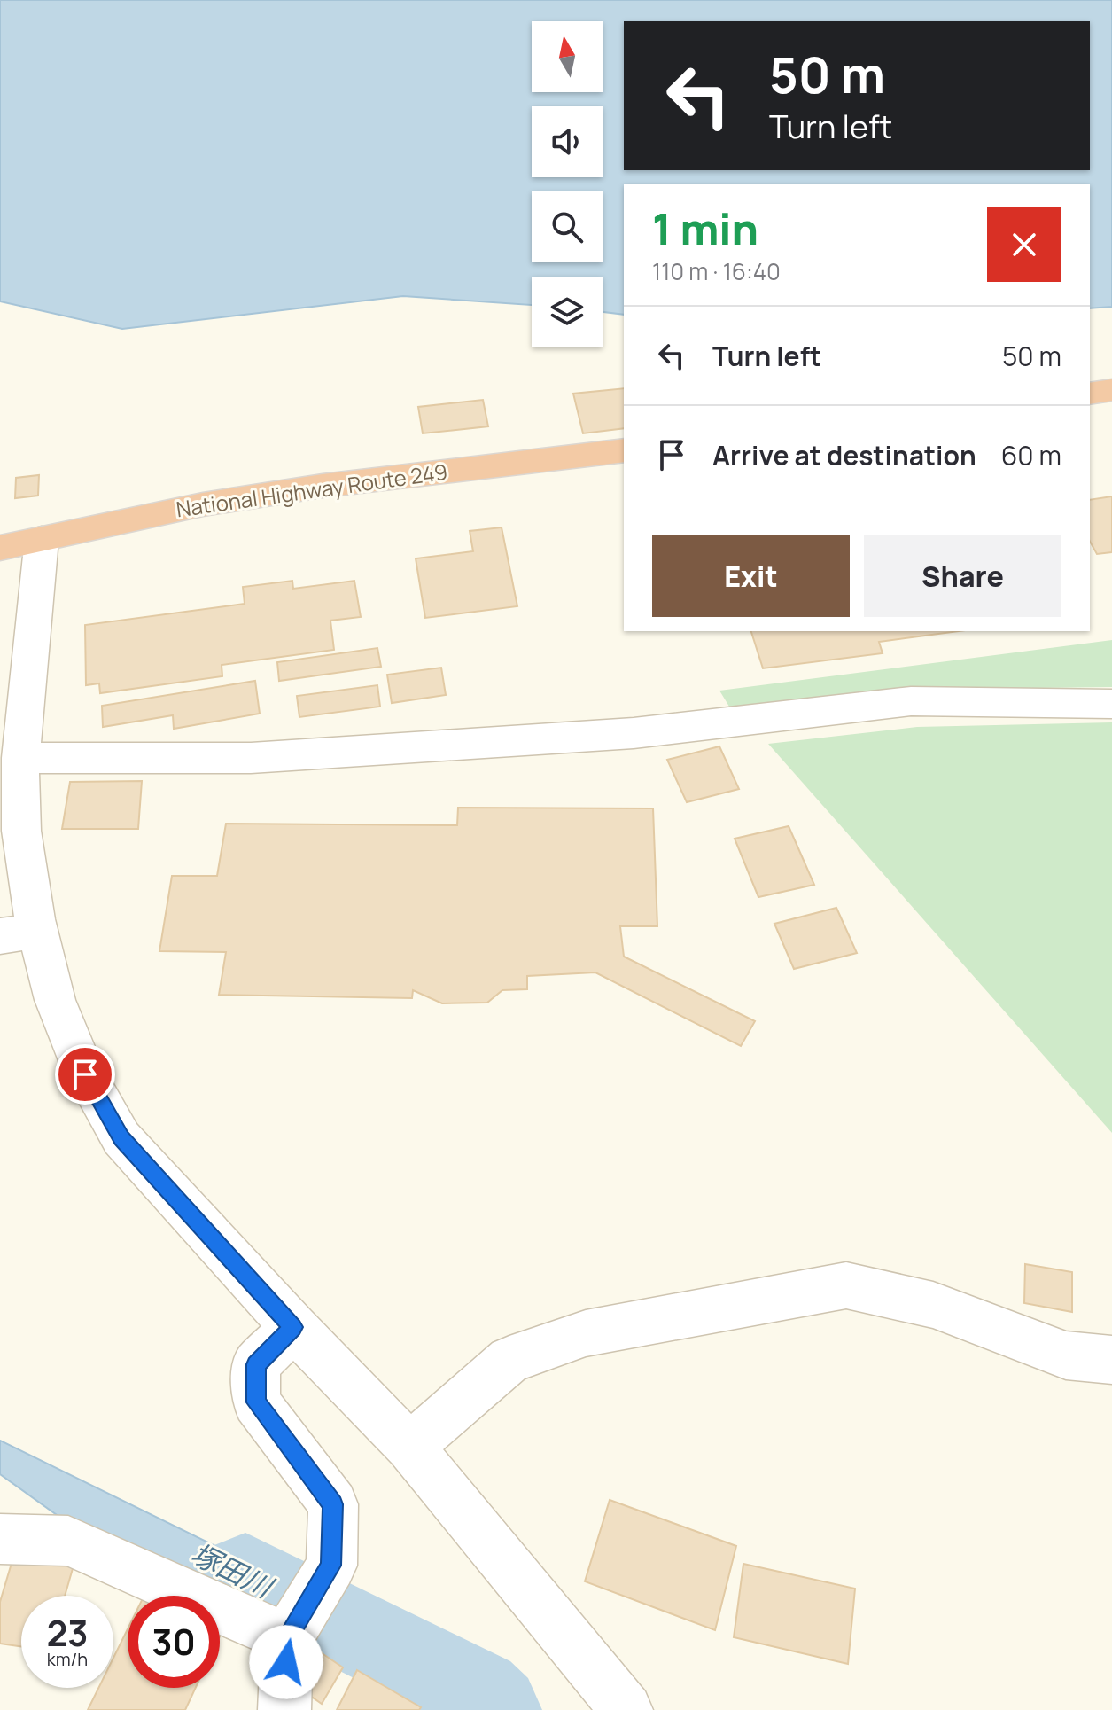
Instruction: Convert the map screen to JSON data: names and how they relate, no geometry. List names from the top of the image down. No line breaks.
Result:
{"streets":{"highway":["National Highway Route 249"]},"water":["塚田川"],"north":"top","page":{"turn":["50 m","Turn left"],"heading":["1 min","110 m · 16:40"],"list":[{"name":"Turn left","value":"50 m"},{"name":"Arrive at destination","value":"60 m"}],"buttons":["Exit","Share"],"speed":"23 km/h","limit":"30"}}
